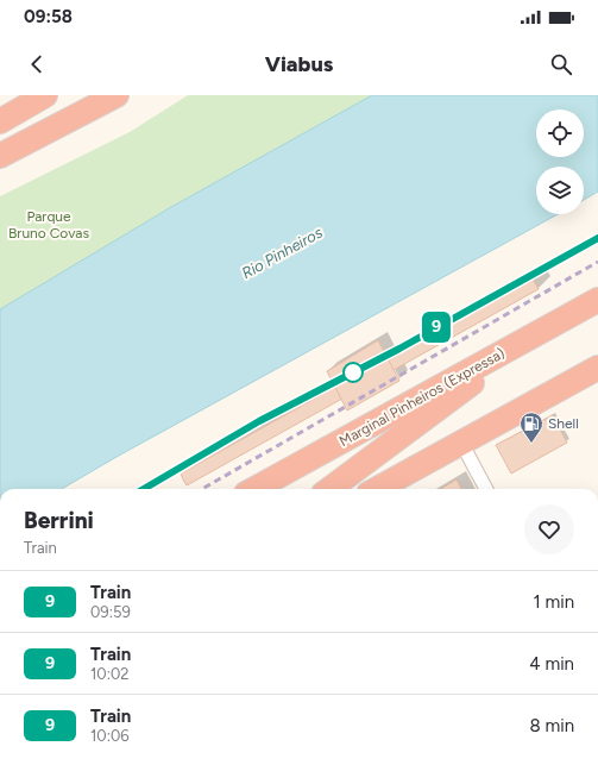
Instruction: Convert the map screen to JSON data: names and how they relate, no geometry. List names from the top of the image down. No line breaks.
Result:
{"streets":{"highway":["Marginal Pinheiros (Expressa)"]},"water":["Rio Pinheiros"],"parks":["Parque Bruno Covas"],"places":{"fuel station":["Shell"]},"page":{"status":"09:58","header":"Viabus","on_map":"9","heading":["Berrini","Train"],"list":[{"mark":"9","name":"Train","note":"09:59","value":"1 min"},{"mark":"9","name":"Train","note":"10:02","value":"4 min"},{"mark":"9","name":"Train","note":"10:06","value":"8 min"}]}}
